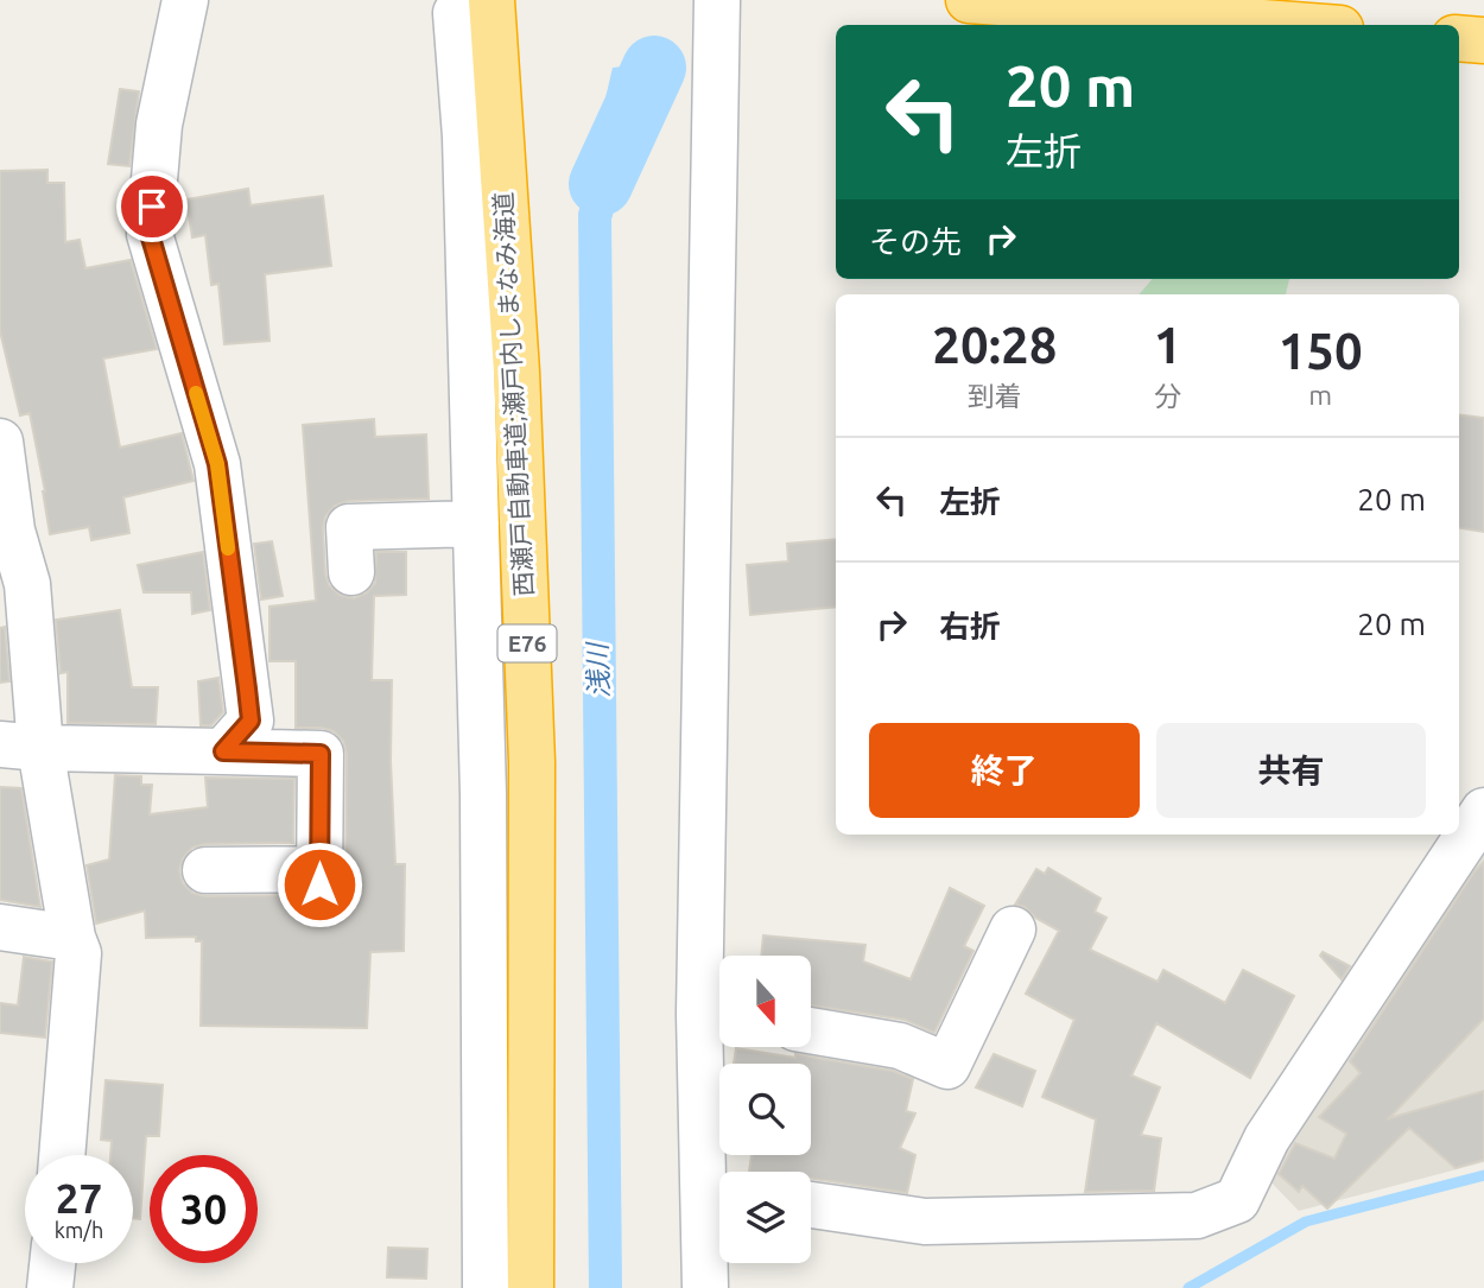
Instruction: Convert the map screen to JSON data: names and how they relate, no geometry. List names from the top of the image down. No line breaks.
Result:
{"streets":{"highway":["西瀬戸自動車道;瀬戸内しまなみ海道","E76"]},"water":["浅川"],"north":"bottom","page":{"turn":["20 m","左折"],"then":"その先","eta":["20:28","到着","1","分","150","m"],"list":[{"name":"左折","value":"20 m"},{"name":"右折","value":"20 m"}],"buttons":["終了","共有"],"speed":"27 km/h","limit":"30"}}
